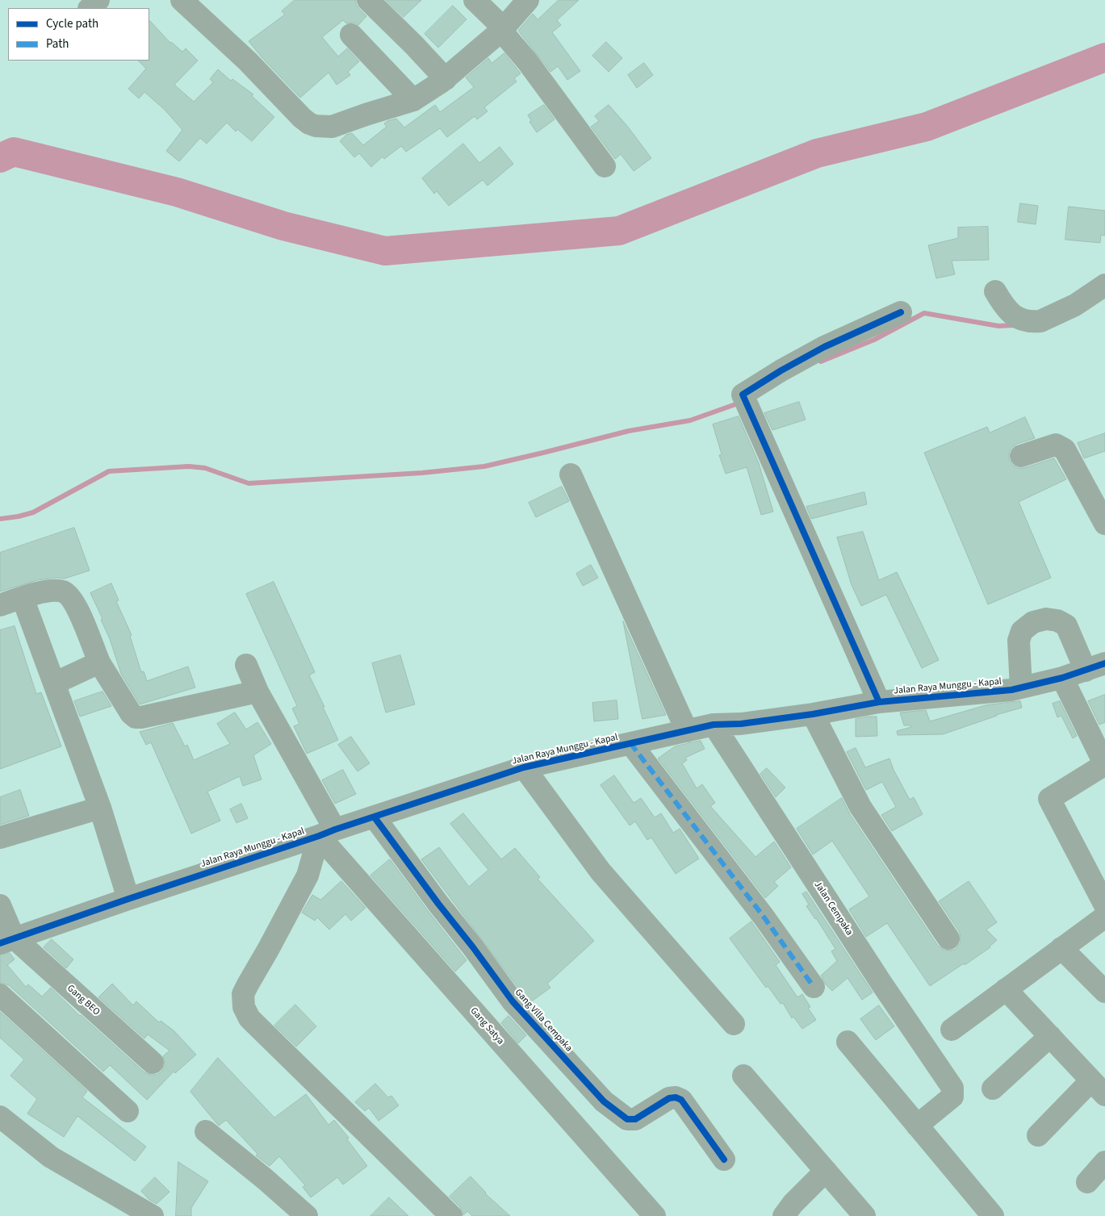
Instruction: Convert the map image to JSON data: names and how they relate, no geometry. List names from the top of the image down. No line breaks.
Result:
{"streets":{"street":["Jalan Raya Munggu - Kapal","Jalan Cempaka","Gang BEO","Gang Villa Cempaka","Gang Satya"]},"crossings":[["Jalan Raya Munggu - Kapal","Jalan Cempaka"],["Jalan Raya Munggu - Kapal","Gang BEO"],["Jalan Raya Munggu - Kapal","Gang Villa Cempaka"],["Jalan Raya Munggu - Kapal","Gang Satya"]],"legend":["Cycle path","Path"]}
